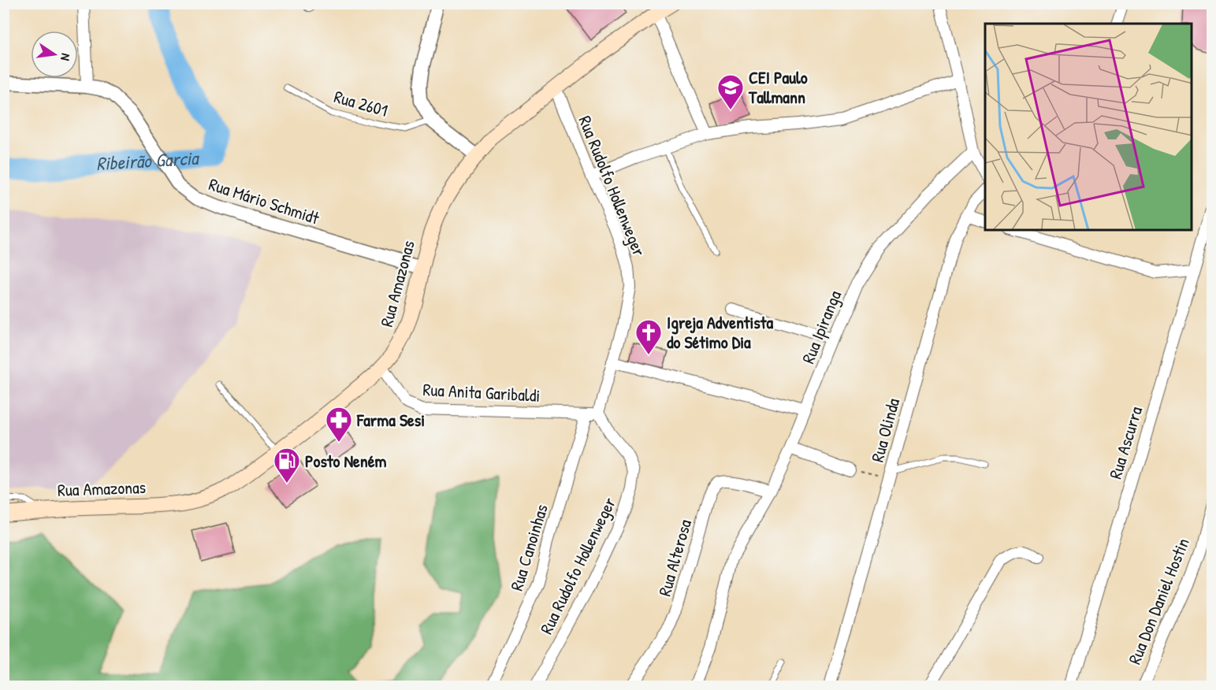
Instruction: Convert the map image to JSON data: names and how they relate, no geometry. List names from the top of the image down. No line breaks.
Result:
{"streets":{"main road":["Rua Amazonas"],"street":["Rua Rudolfo Hollenweger","Rua Mário Schmidt","Rua Ipiranga","Rua Anita Garibaldi","Rua Olinda","Rua Ascurra","Rua Canoinhas","Rua Alterosa","Rua Don Daniel Hostin"],"lane":["Rua 2601"]},"crossings":[["Rua Rudolfo Hollenweger","Rua Amazonas"],["Rua Rudolfo Hollenweger","Rua Anita Garibaldi"],["Rua Mário Schmidt","Rua Amazonas"],["Rua Amazonas","Rua Anita Garibaldi"],["Rua Ipiranga","Rua Alterosa"],["Rua Anita Garibaldi","Rua Canoinhas"]],"water":["Ribeirão Garcia"],"places":{"school or university":["CEI Paulo Tallmann"],"church":["Igreja Adventista do Sétimo Dia"],"pharmacy":["Farma Sesi"],"fuel station":["Posto Neném"]},"north":"right"}
